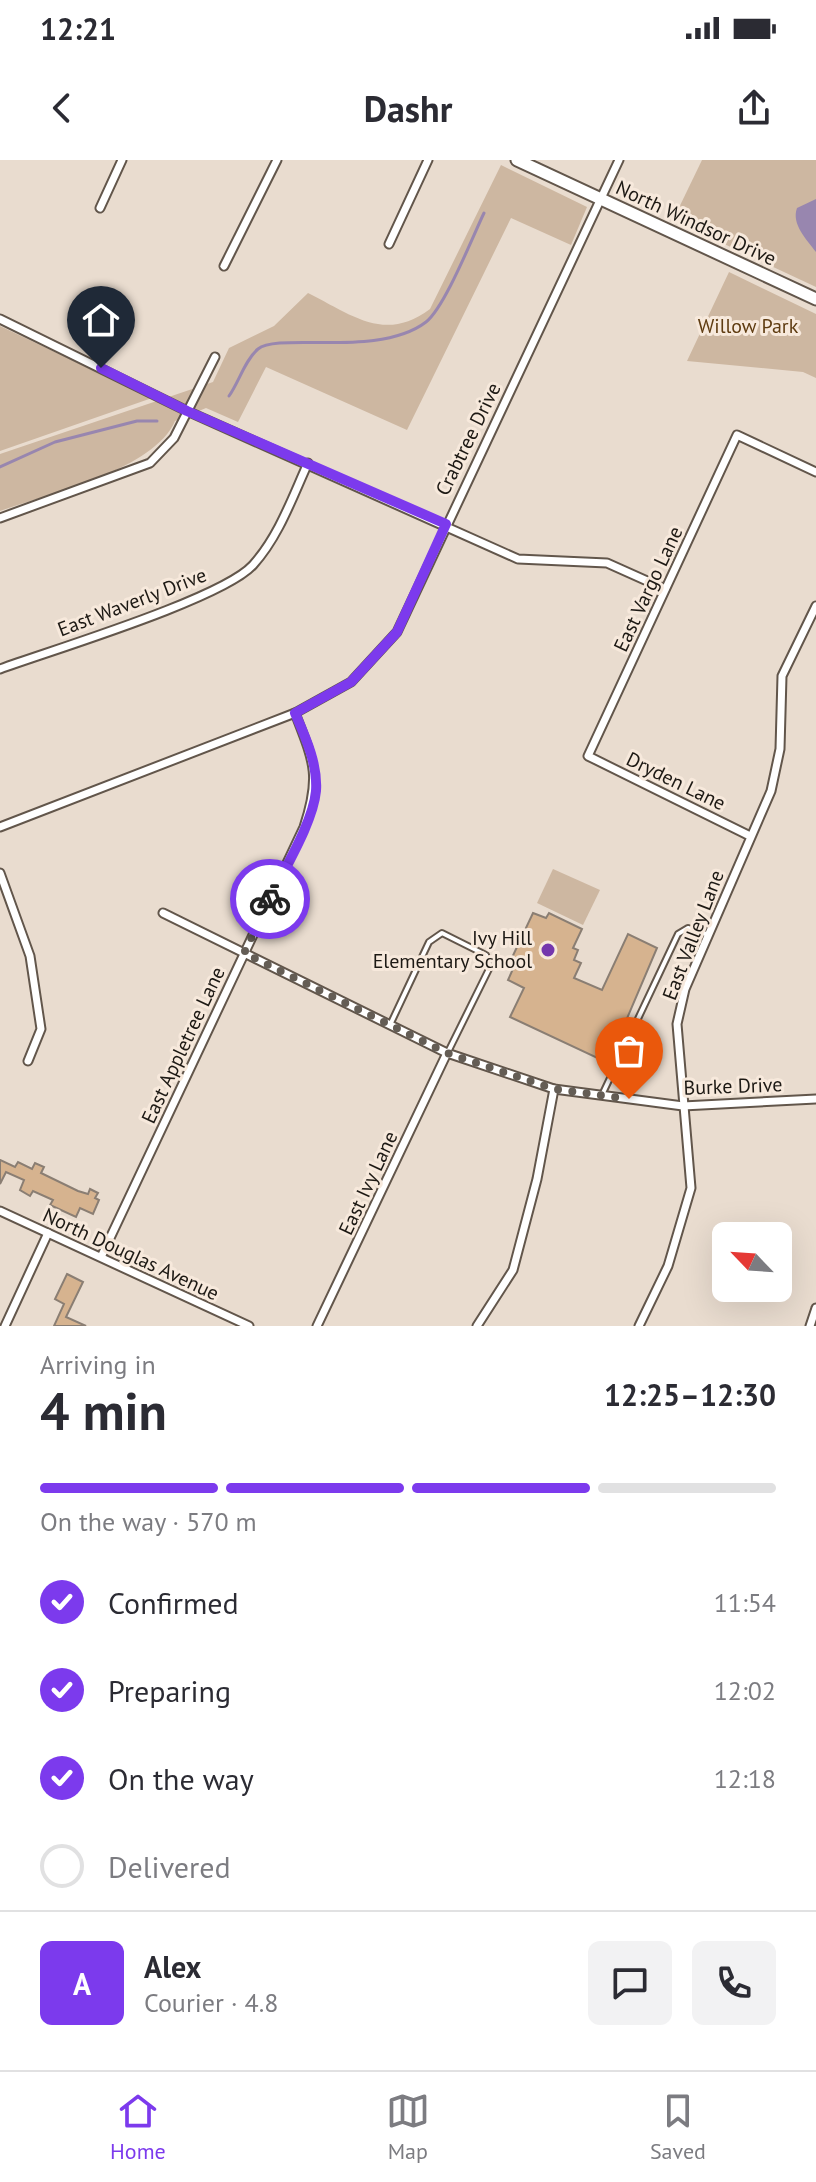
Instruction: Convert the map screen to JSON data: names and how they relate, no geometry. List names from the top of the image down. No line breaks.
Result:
{"streets":{"main road":["North Windsor Drive"],"street":["Crabtree Drive","East Vargo Lane","East Waverly Drive","Dryden Lane","East Valley Lane","East Appletree Lane","Burke Drive","East Ivy Lane","North Douglas Avenue"]},"crossings":[["North Windsor Drive","Crabtree Drive"],["Crabtree Drive","East Appletree Lane"],["East Vargo Lane","Dryden Lane"],["Dryden Lane","East Valley Lane"],["East Valley Lane","Burke Drive"],["East Appletree Lane","Burke Drive"],["East Appletree Lane","North Douglas Avenue"],["Burke Drive","East Ivy Lane"]],"parks":["Willow Park"],"places":["Ivy Hill Elementary School"],"north":"top left","page":{"status":"12:21","header":"Dashr","heading":["4 min","Arriving in","12:25–12:30"],"panel":["Alex","Courier · 4.8"],"bar":"On the way · 570 m","list":[["Confirmed","11:54"],["Preparing","12:02"],["On the way","12:18"],"Delivered"],"round":"A","tabs":["Home","Map","Saved"]}}
